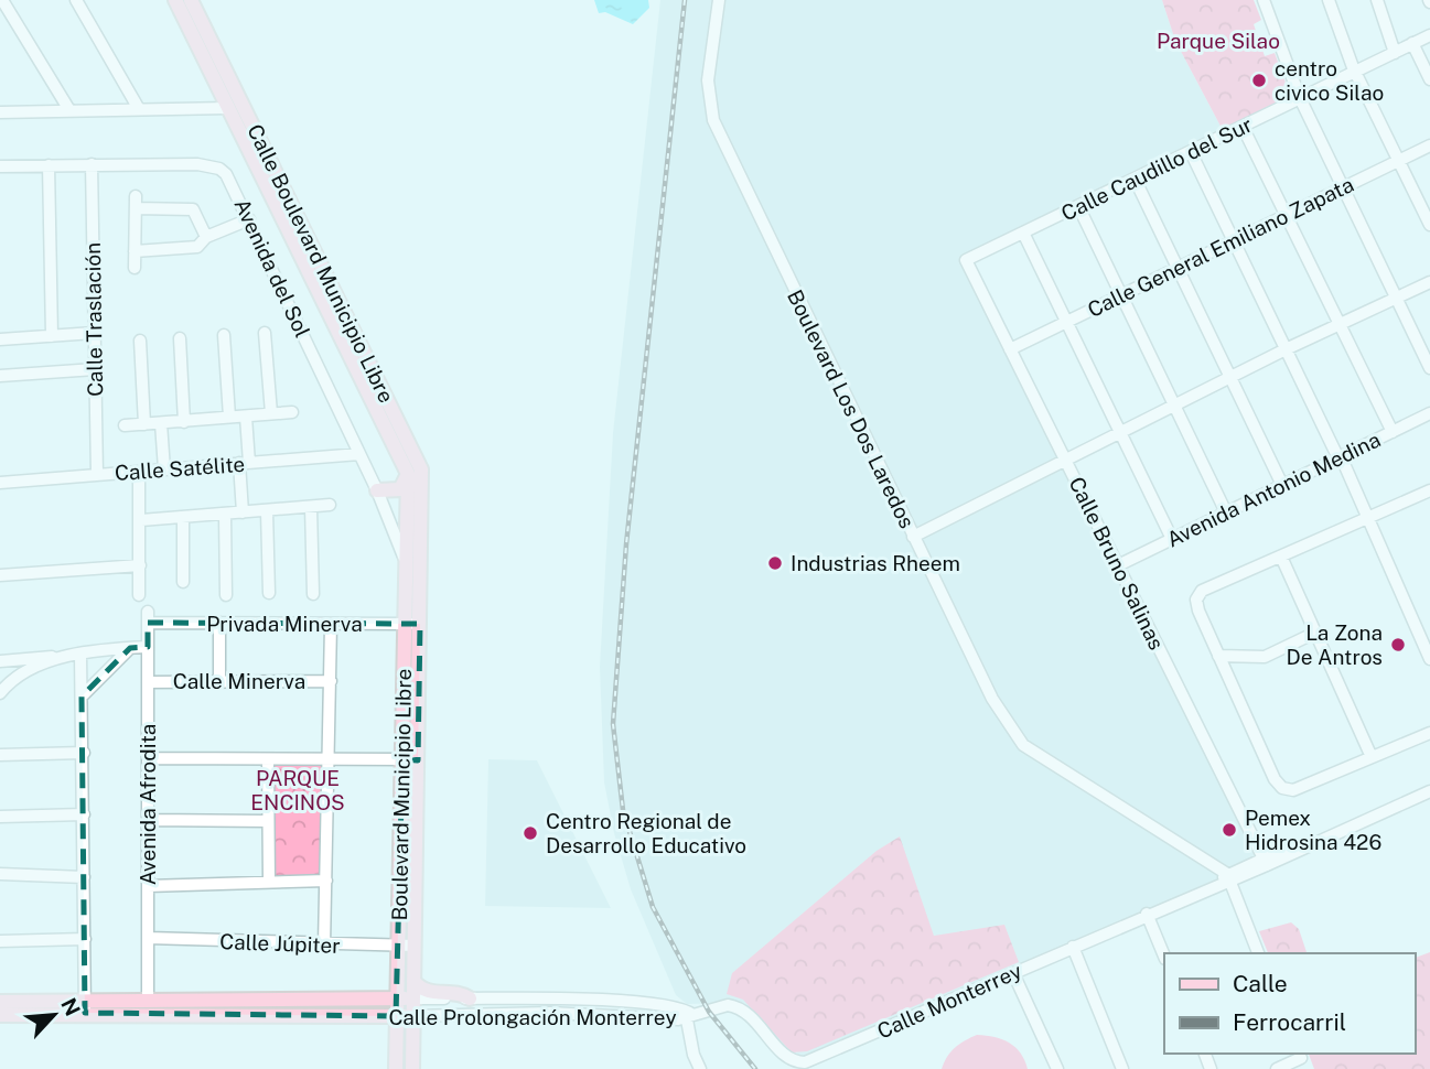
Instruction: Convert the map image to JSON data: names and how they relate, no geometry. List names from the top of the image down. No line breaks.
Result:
{"streets":{"main road":["Calle Boulevard Municipio Libre","Boulevard Municipio Libre","Calle Prolongación Monterrey"],"street":["Calle Caudillo del Sur","Calle General Emiliano Zapata","Avenida del Sol","Calle Traslación","Boulevard Los Dos Laredos","Calle Satélite","Avenida Antonio Medina","Calle Bruno Salinas","Privada Minerva","Calle Minerva","Avenida Afrodita","Calle Júpiter","Calle Monterrey"]},"crossings":[["Calle Caudillo del Sur","Calle Bruno Salinas"],["Calle General Emiliano Zapata","Calle Bruno Salinas"],["Calle Boulevard Municipio Libre","Boulevard Municipio Libre"],["Avenida del Sol","Calle Traslación"],["Avenida del Sol","Calle Satélite"],["Avenida del Sol","Boulevard Municipio Libre"],["Calle Traslación","Calle Satélite"],["Boulevard Los Dos Laredos","Calle Monterrey"],["Avenida Antonio Medina","Calle Bruno Salinas"],["Calle Bruno Salinas","Calle Monterrey"],["Privada Minerva","Boulevard Municipio Libre"],["Privada Minerva","Avenida Afrodita"],["Calle Minerva","Avenida Afrodita"],["Boulevard Municipio Libre","Calle Júpiter"],["Boulevard Municipio Libre","Calle Prolongación Monterrey"],["Avenida Afrodita","Calle Júpiter"],["Avenida Afrodita","Calle Prolongación Monterrey"],["Calle Monterrey","Calle Prolongación Monterrey"]],"parks":["Parque Silao","PARQUE ENCINOS"],"places":["centro civico Silao","Industrias Rheem","La Zona De Antros","Pemex Hidrosina 426","Centro Regional de Desarrollo Educativo"],"legend":["Calle","Ferrocarril"],"north":"top right"}
